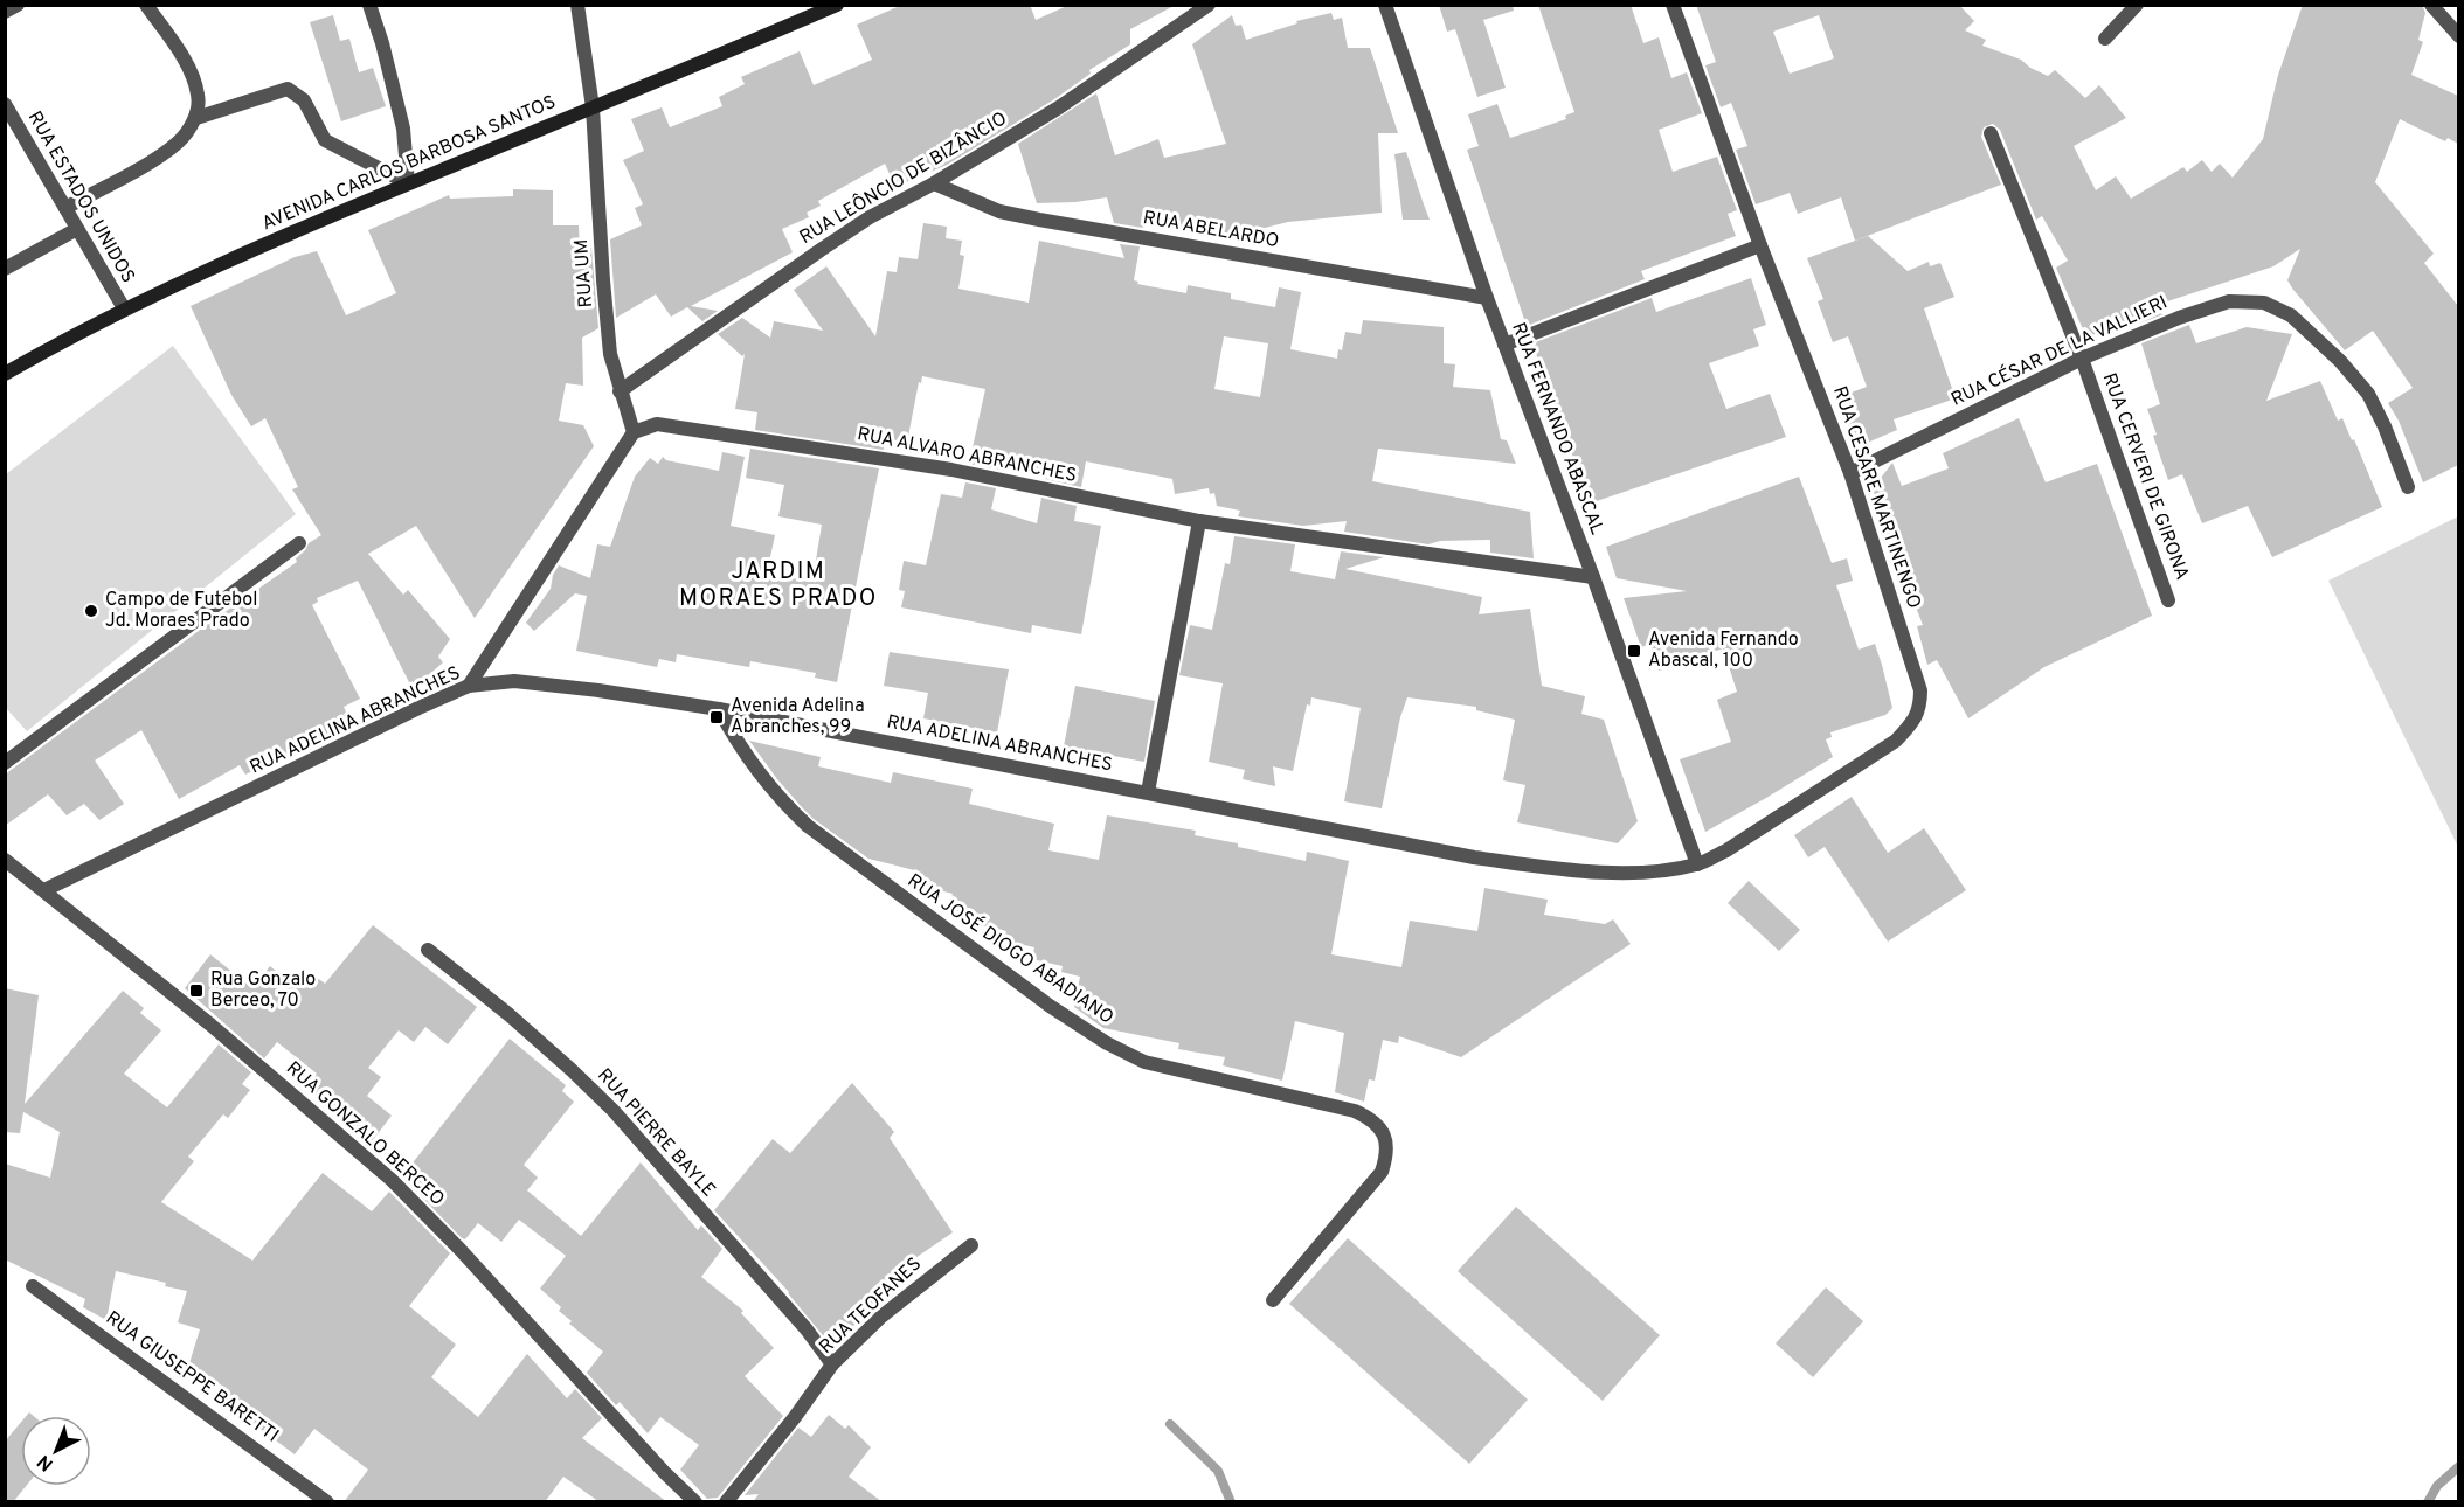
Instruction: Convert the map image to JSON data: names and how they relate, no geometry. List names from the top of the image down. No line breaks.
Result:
{"streets":{"main road":["AVENIDA CARLOS BARBOSA SANTOS"],"street":["RUA LEÔNCIO DE BIZÂNCIO","RUA ESTADOS UNIDOS","RUA ABELARDO","RUA UM","RUA CÉSAR DE LA VALLIERI","RUA FERNANDO ABASCAL","RUA ALVARO ABRANCHES","RUA CERVERI DE GIRONA","RUA CESARE MARTINENGO","RUA ADELINA ABRANCHES","RUA JOSÉ DIOGO ABADIANO","RUA PIERRE BAYLE","RUA GONZALO BERCEO","RUA TEOFANES","RUA GIUSEPPE BARETTI"]},"crossings":[["AVENIDA CARLOS BARBOSA SANTOS","RUA ESTADOS UNIDOS"],["AVENIDA CARLOS BARBOSA SANTOS","RUA UM"],["RUA LEÔNCIO DE BIZÂNCIO","RUA ABELARDO"],["RUA LEÔNCIO DE BIZÂNCIO","RUA UM"],["RUA ABELARDO","RUA FERNANDO ABASCAL"],["RUA UM","RUA ALVARO ABRANCHES"],["RUA CÉSAR DE LA VALLIERI","RUA CERVERI DE GIRONA"],["RUA CÉSAR DE LA VALLIERI","RUA CESARE MARTINENGO"],["RUA FERNANDO ABASCAL","RUA ALVARO ABRANCHES"],["RUA FERNANDO ABASCAL","RUA CESARE MARTINENGO"],["RUA FERNANDO ABASCAL","RUA ADELINA ABRANCHES"],["RUA CESARE MARTINENGO","RUA ADELINA ABRANCHES"],["RUA ADELINA ABRANCHES","RUA JOSÉ DIOGO ABADIANO"],["RUA ADELINA ABRANCHES","RUA GONZALO BERCEO"],["RUA PIERRE BAYLE","RUA TEOFANES"]],"districts":["JARDIM MORAES PRADO"],"places":{"other":["Campo de Futebol Jd. Moraes Prado"],"transit":["Avenida Fernando Abascal, 100","Avenida Adelina Abranches, 99","Rua Gonzalo Berceo, 70"]},"north":"bottom left"}
